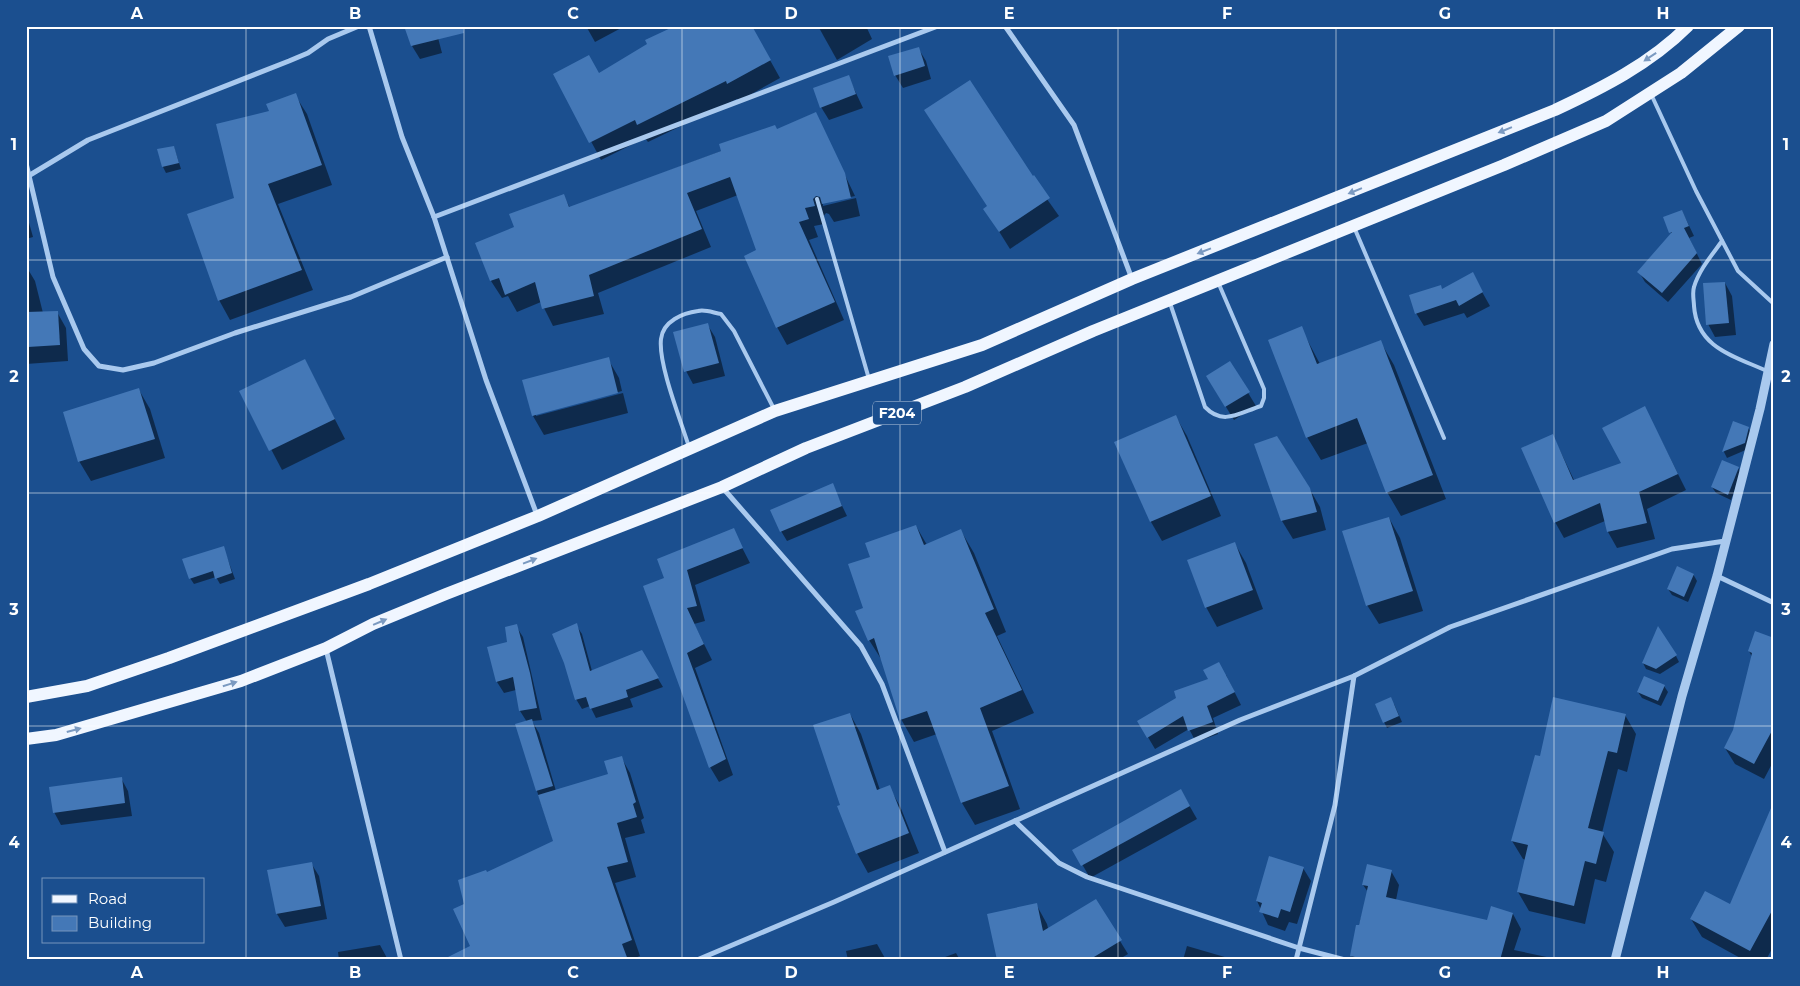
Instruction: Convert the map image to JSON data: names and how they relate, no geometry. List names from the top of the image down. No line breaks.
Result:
{"streets":{"main road":["F204"]},"legend":["Road","Building"],"grid":{"columns":["A","B","C","D","E","F","G","H"],"rows":["1","2","3","4"]}}
